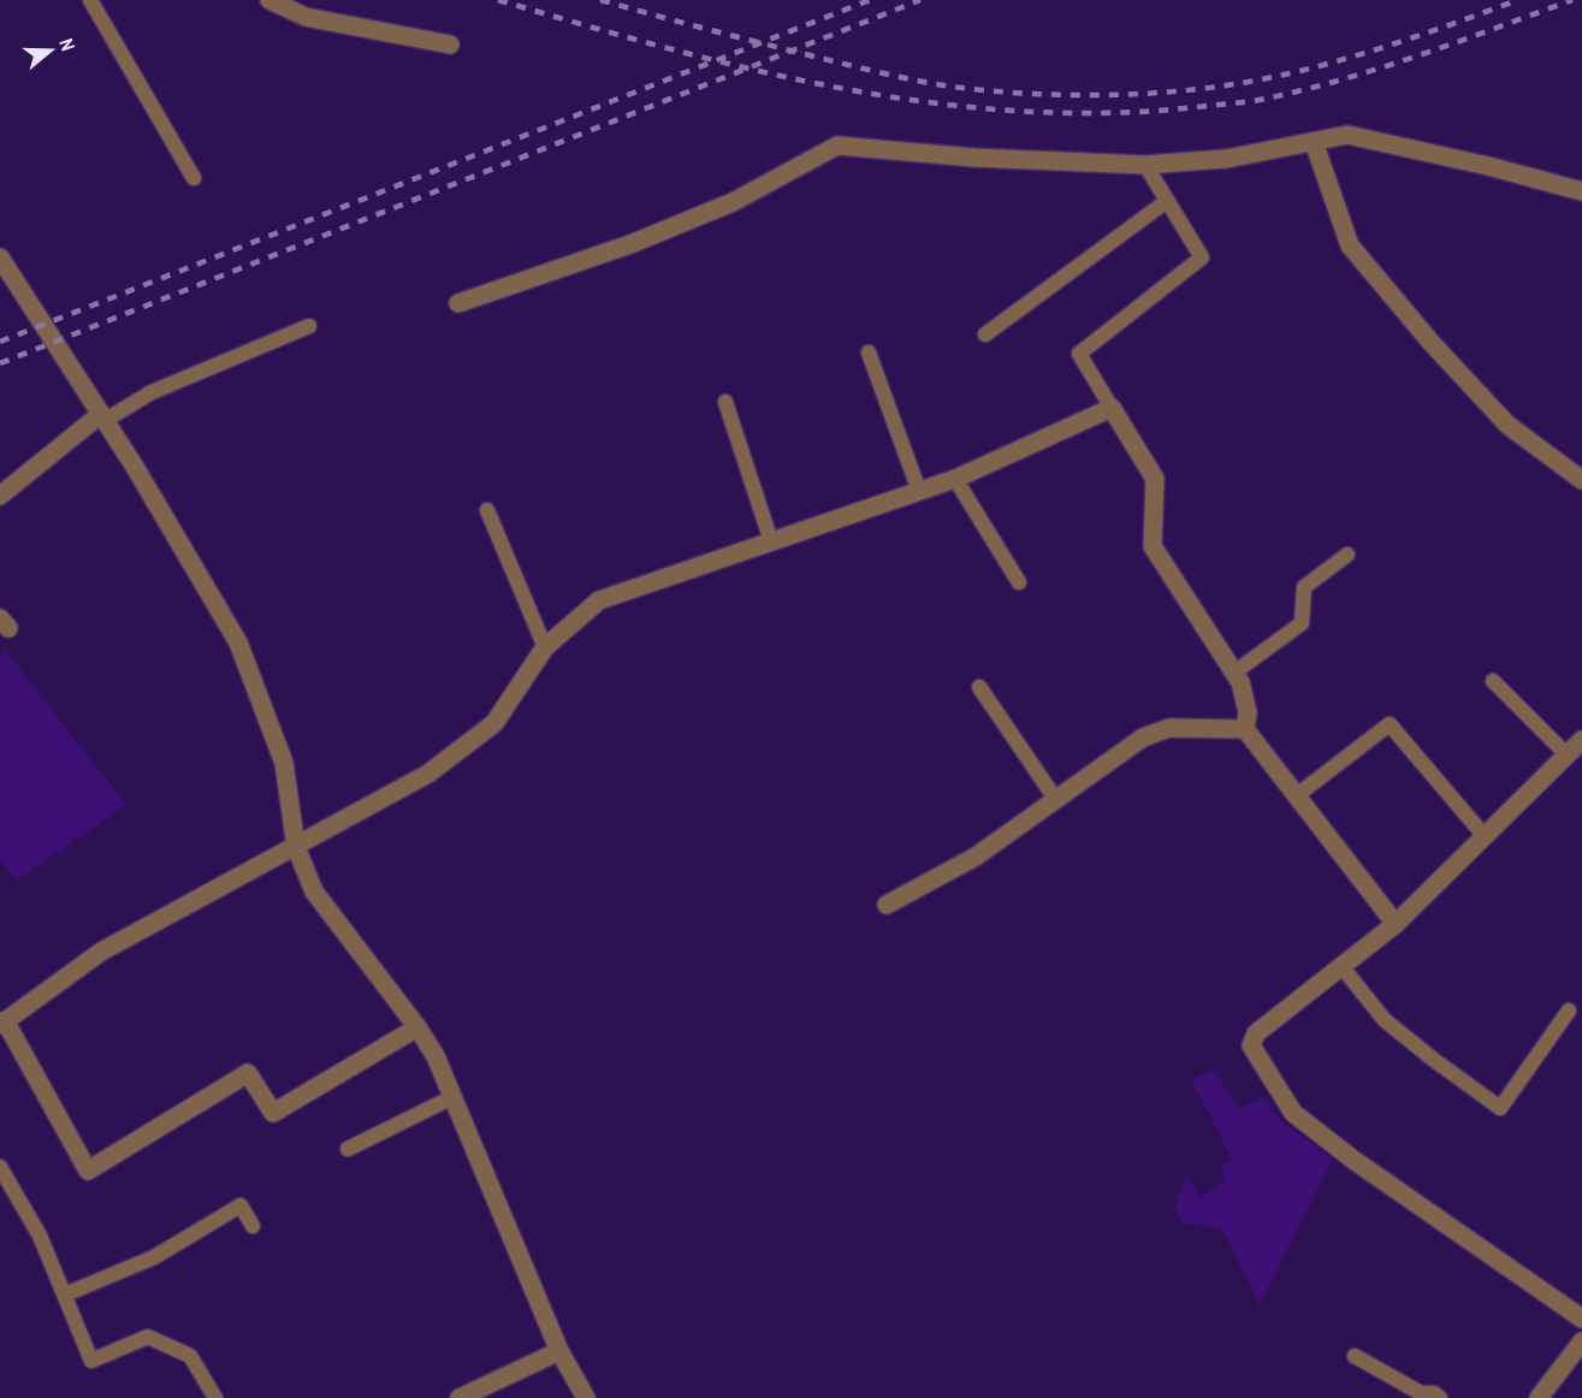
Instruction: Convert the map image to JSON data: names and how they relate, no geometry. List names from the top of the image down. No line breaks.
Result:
{"north":"right"}
